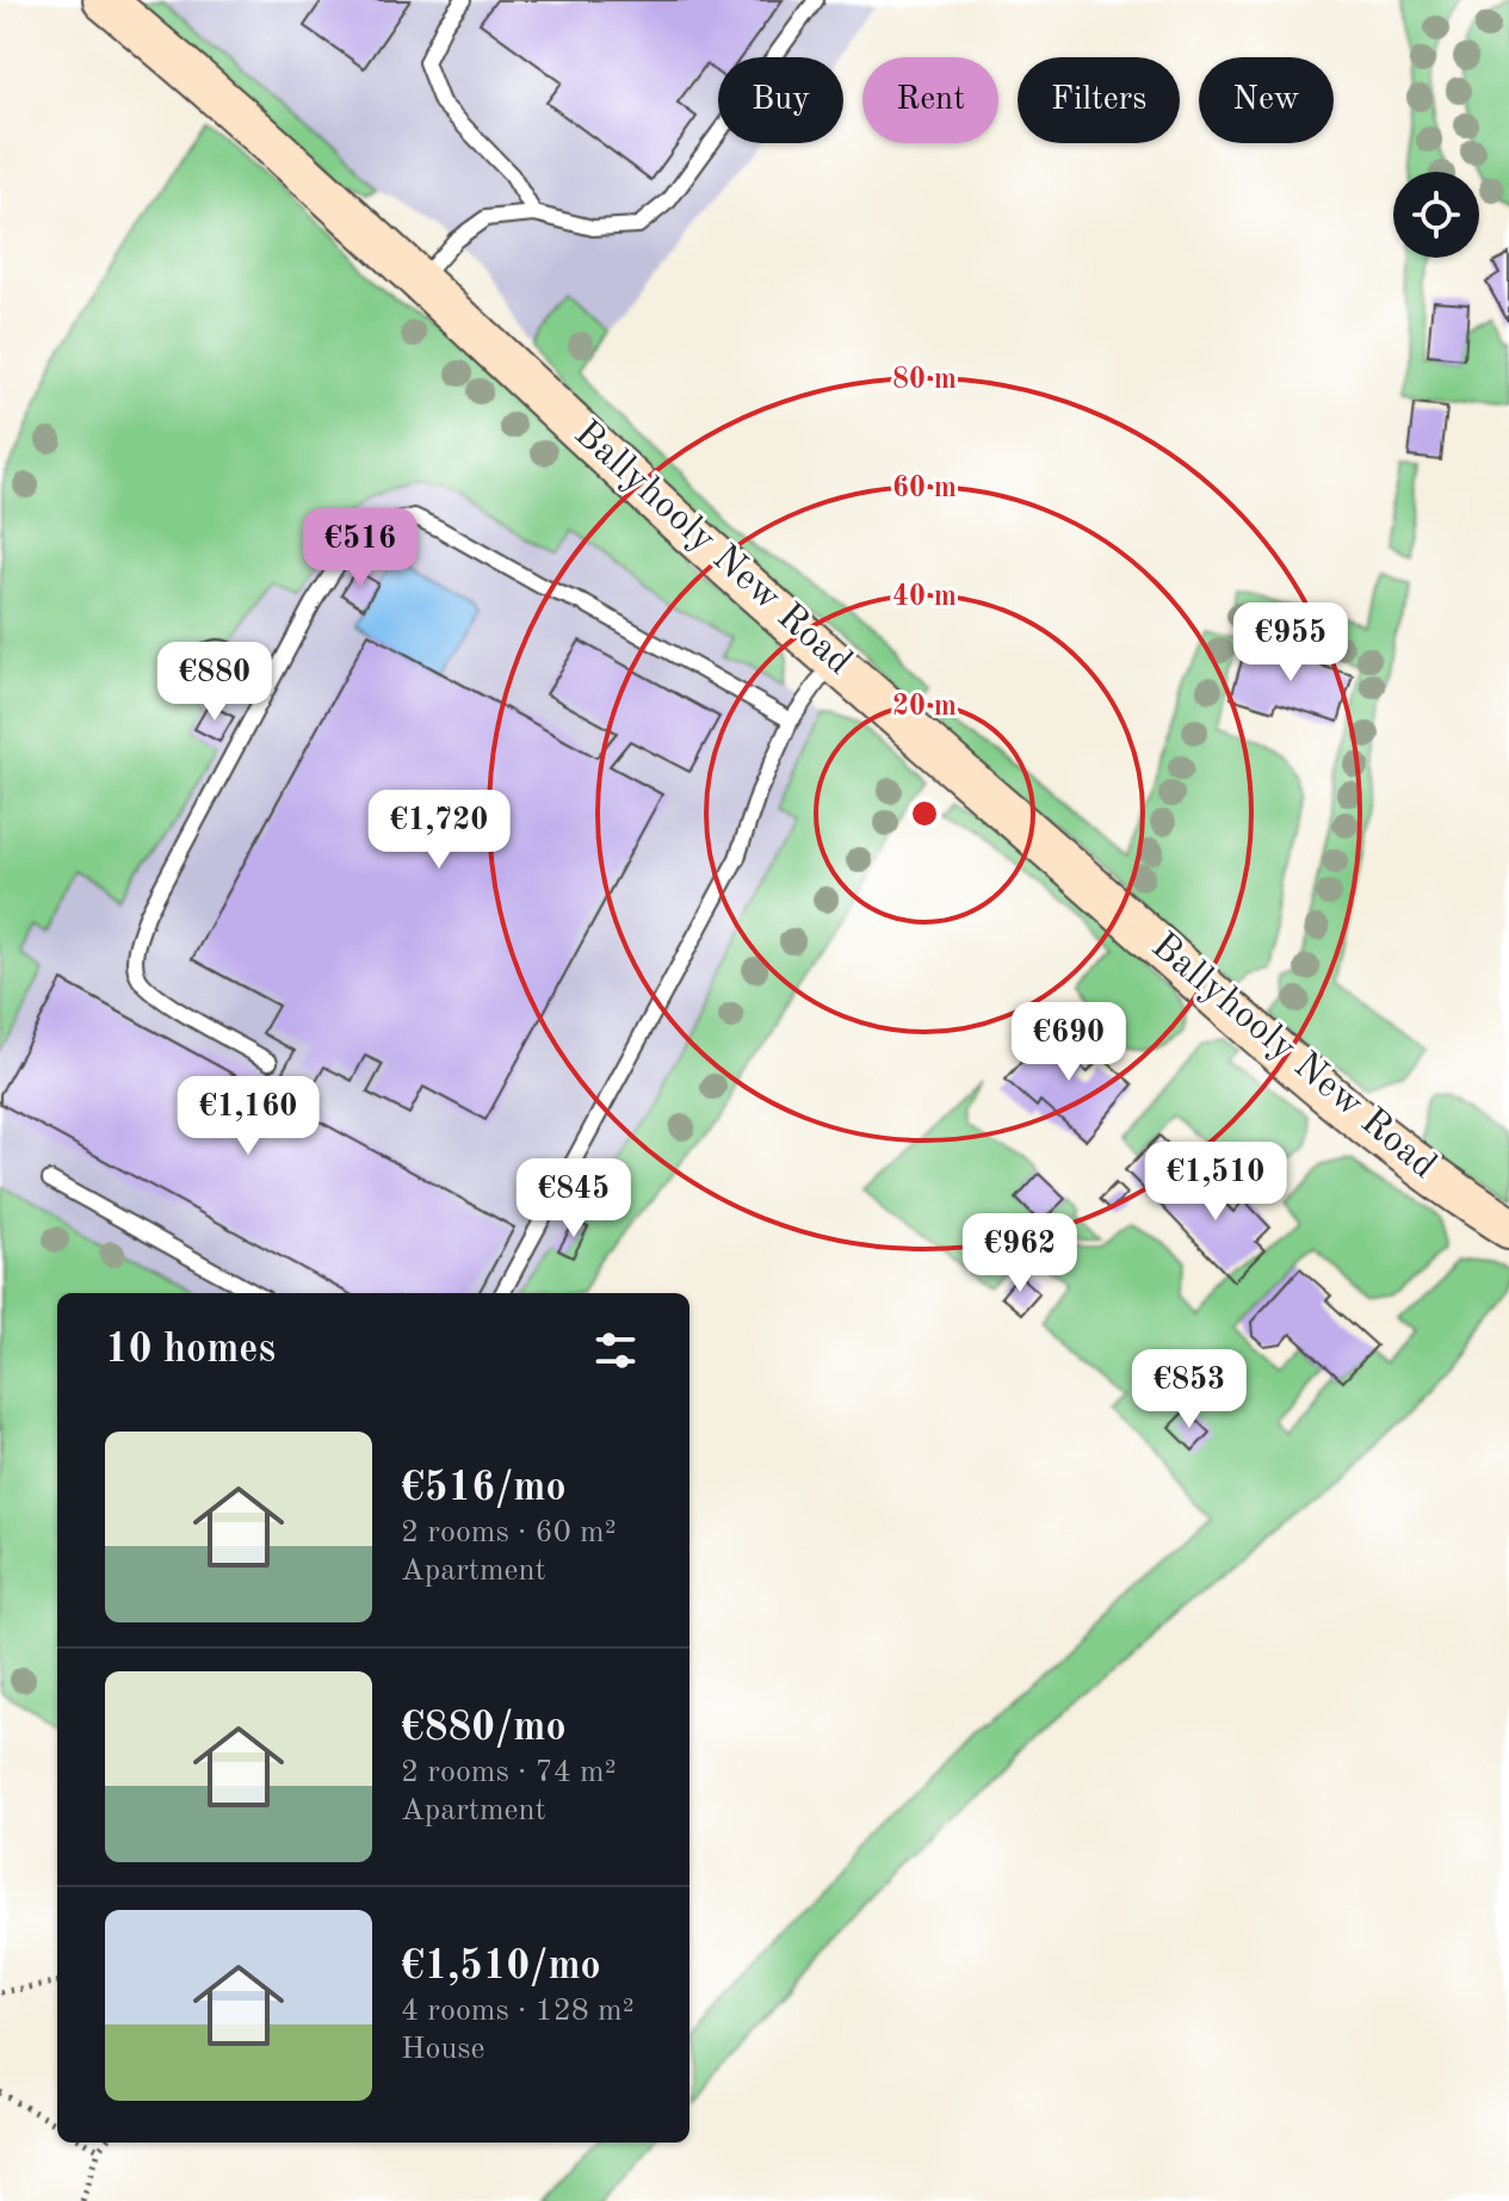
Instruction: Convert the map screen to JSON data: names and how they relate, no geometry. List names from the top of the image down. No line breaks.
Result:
{"streets":{"main road":["Ballyhooly New Road"]},"page":{"chip":["Buy","Rent","Filters","New"],"price":["€516","€955","€880","€1,720","€690","€1,160","€1,510","€845","€962","€853"],"heading":"10 homes","list":[{"name":"€516/mo","note":"2 rooms · 60 m² · Apartment"},{"name":"€880/mo","note":"2 rooms · 74 m² · Apartment"},{"name":"€1,510/mo","note":"4 rooms · 128 m² · House"}]},"rings":["80 m","60 m","40 m","20 m"]}
